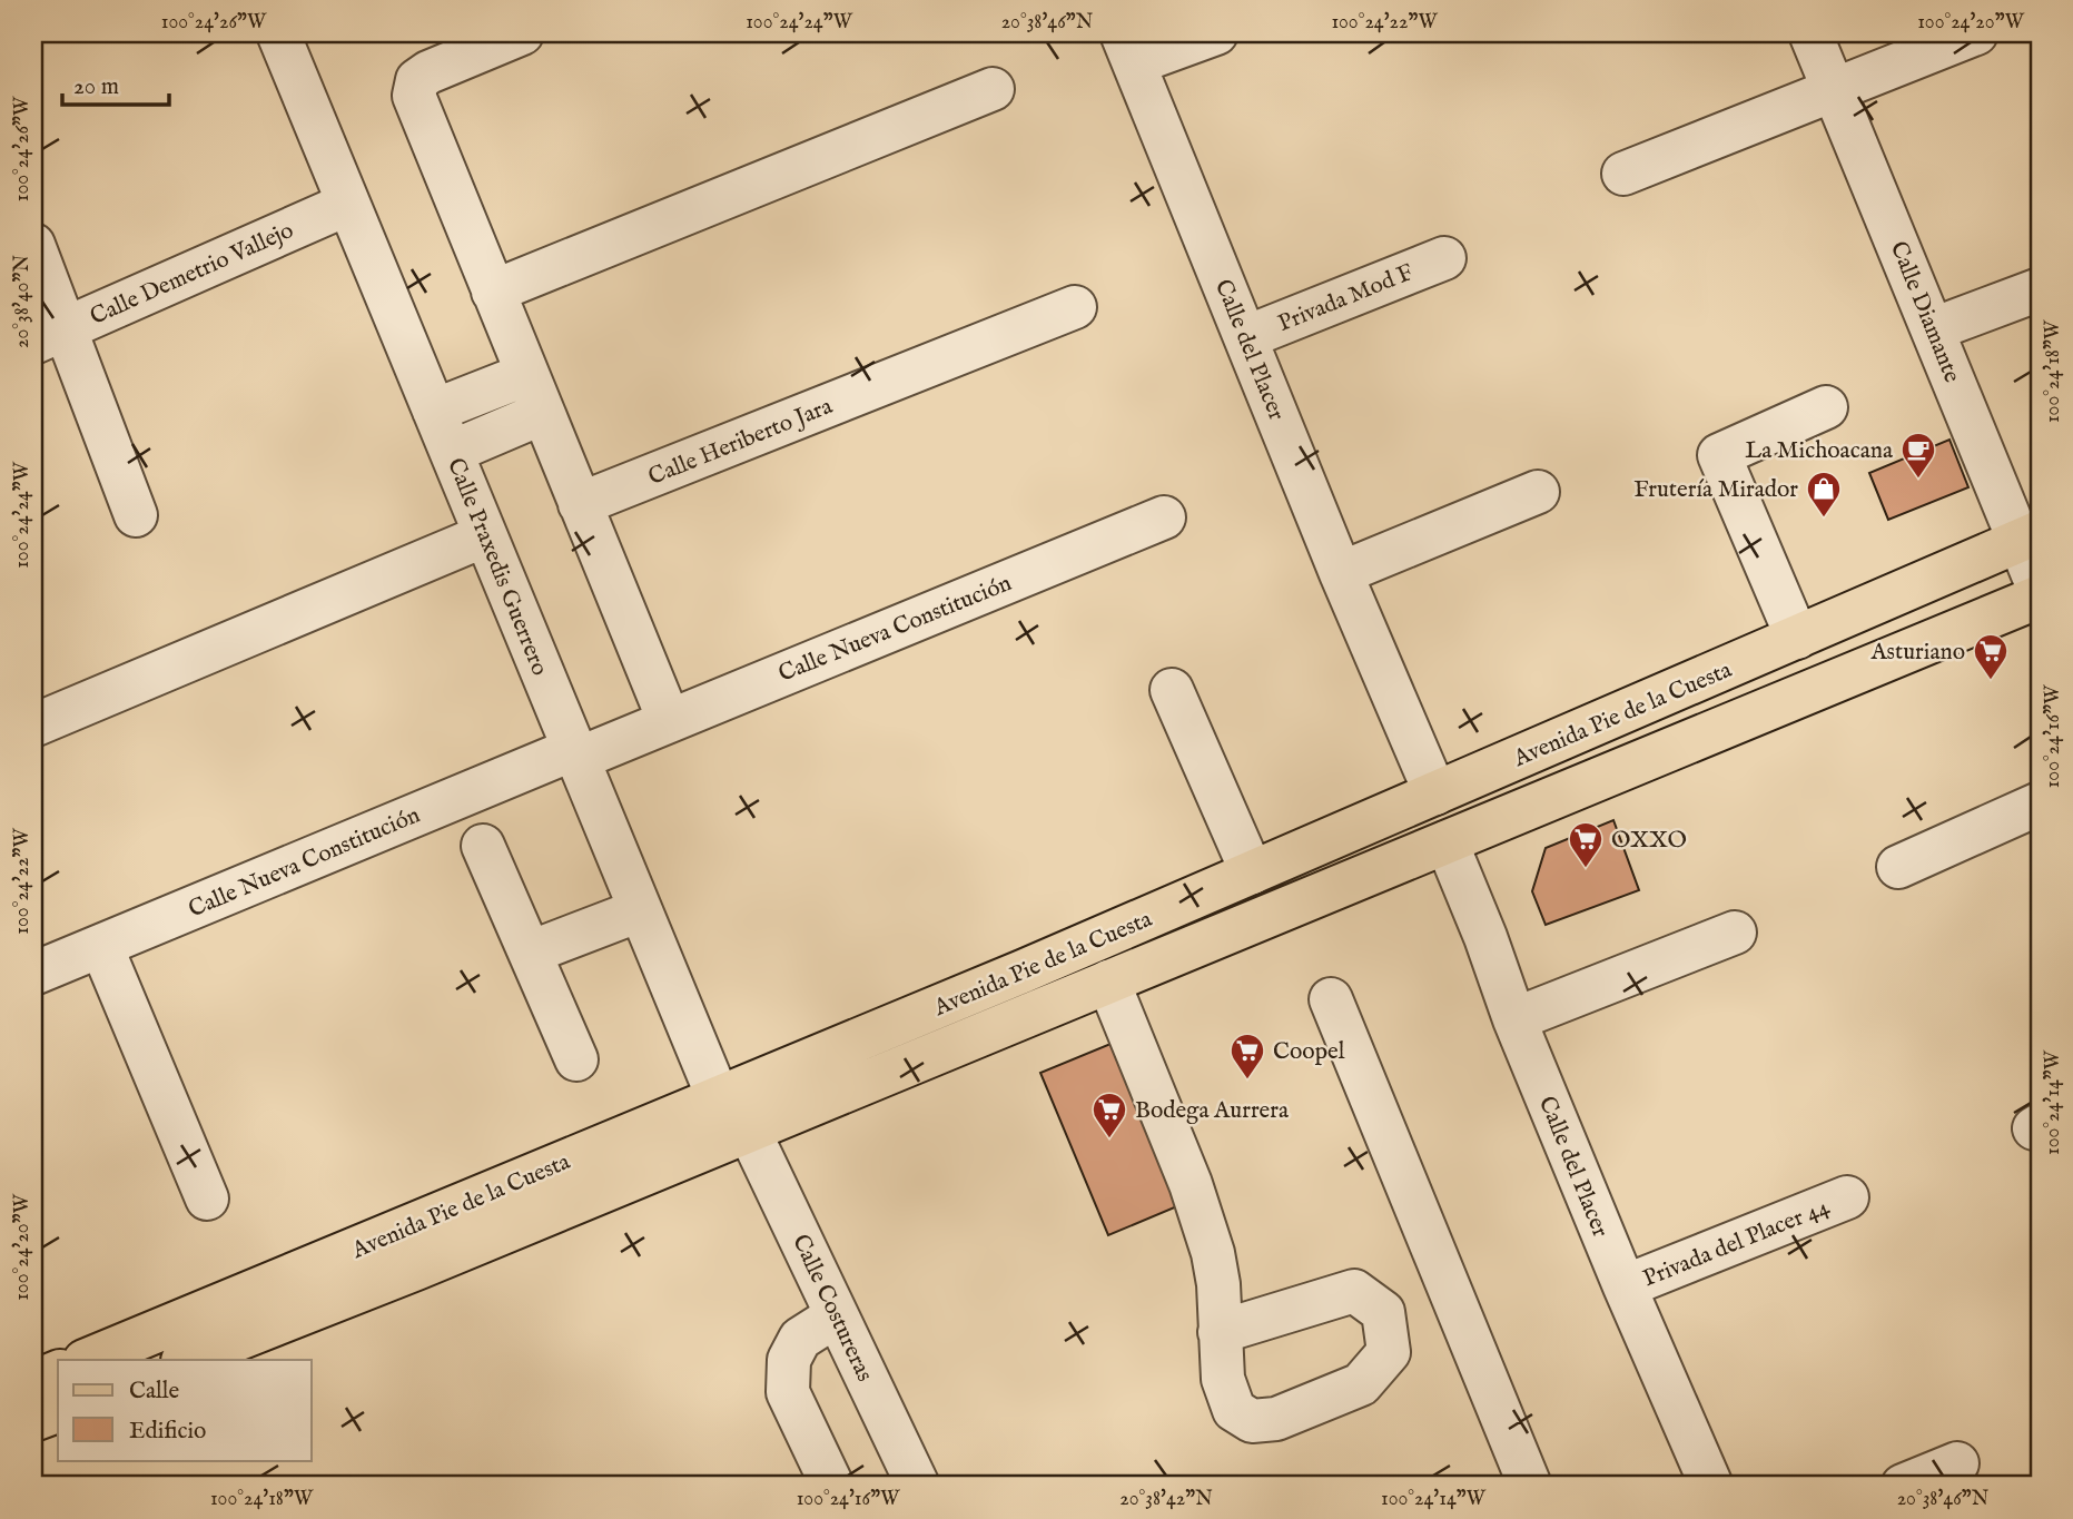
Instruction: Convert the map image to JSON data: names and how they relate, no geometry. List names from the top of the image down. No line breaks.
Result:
{"streets":{"main road":["Avenida Pie de la Cuesta"],"street":["Calle Demetrio Vallejo","Privada Mod F","Calle Diamante","Calle del Placer","Calle Heriberto Jara","Calle Praxedis Guerrero","Calle Nueva Constitución","Privada del Placer 44","Calle Costureras"]},"crossings":[["Calle Demetrio Vallejo","Calle Praxedis Guerrero"],["Privada Mod F","Calle del Placer"],["Calle Diamante","Avenida Pie de la Cuesta"],["Calle del Placer","Avenida Pie de la Cuesta"],["Calle del Placer","Privada del Placer 44"],["Calle Praxedis Guerrero","Calle Nueva Constitución"],["Calle Praxedis Guerrero","Avenida Pie de la Cuesta"],["Calle Praxedis Guerrero","Calle Costureras"],["Avenida Pie de la Cuesta","Calle Costureras"]],"places":{"cafe":["La Michoacana"],"shop":["Frutería Mirador"],"supermarket":["Asturiano","OXXO","Coopel","Bodega Aurrera"]},"legend":["Calle","Edificio"],"scale_bar":"20 m","coordinates":["100°24'26\"W","100°24'24\"W","20°38'46\"N","100°24'22\"W","100°24'20\"W","20°38'40\"N","100°24'18\"W","100°24'16\"W","100°24'14\"W","20°38'42\"N"]}
